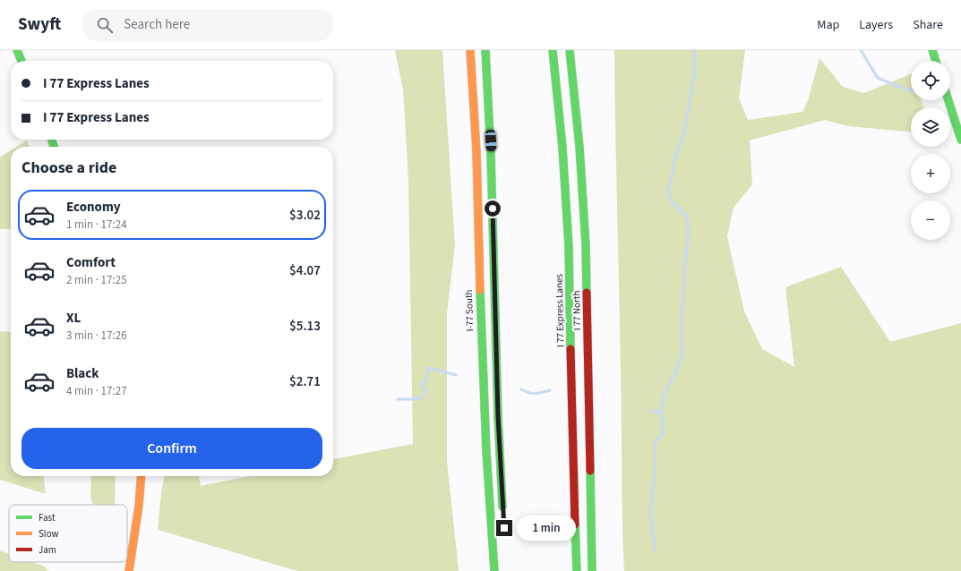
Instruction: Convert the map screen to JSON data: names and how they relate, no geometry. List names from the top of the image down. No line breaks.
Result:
{"streets":{"main road":["I-77 South","I 77 Express Lanes","I 77 North"]},"legend":["Fast","Slow","Jam"],"page":{"header":"Swyft","search":"Search here","nav":["Map","Layers","Share"],"map_buttons":["+","−"],"banner":["I 77 Express Lanes","I 77 Express Lanes"],"heading":"Choose a ride","list":[{"name":"Economy","note":"1 min · 17:24","value":"$3.02"},{"name":"Comfort","note":"2 min · 17:25","value":"$4.07"},{"name":"XL","note":"3 min · 17:26","value":"$5.13"},{"name":"Black","note":"4 min · 17:27","value":"$2.71"}],"buttons":"Confirm","bubble":"1 min"}}
